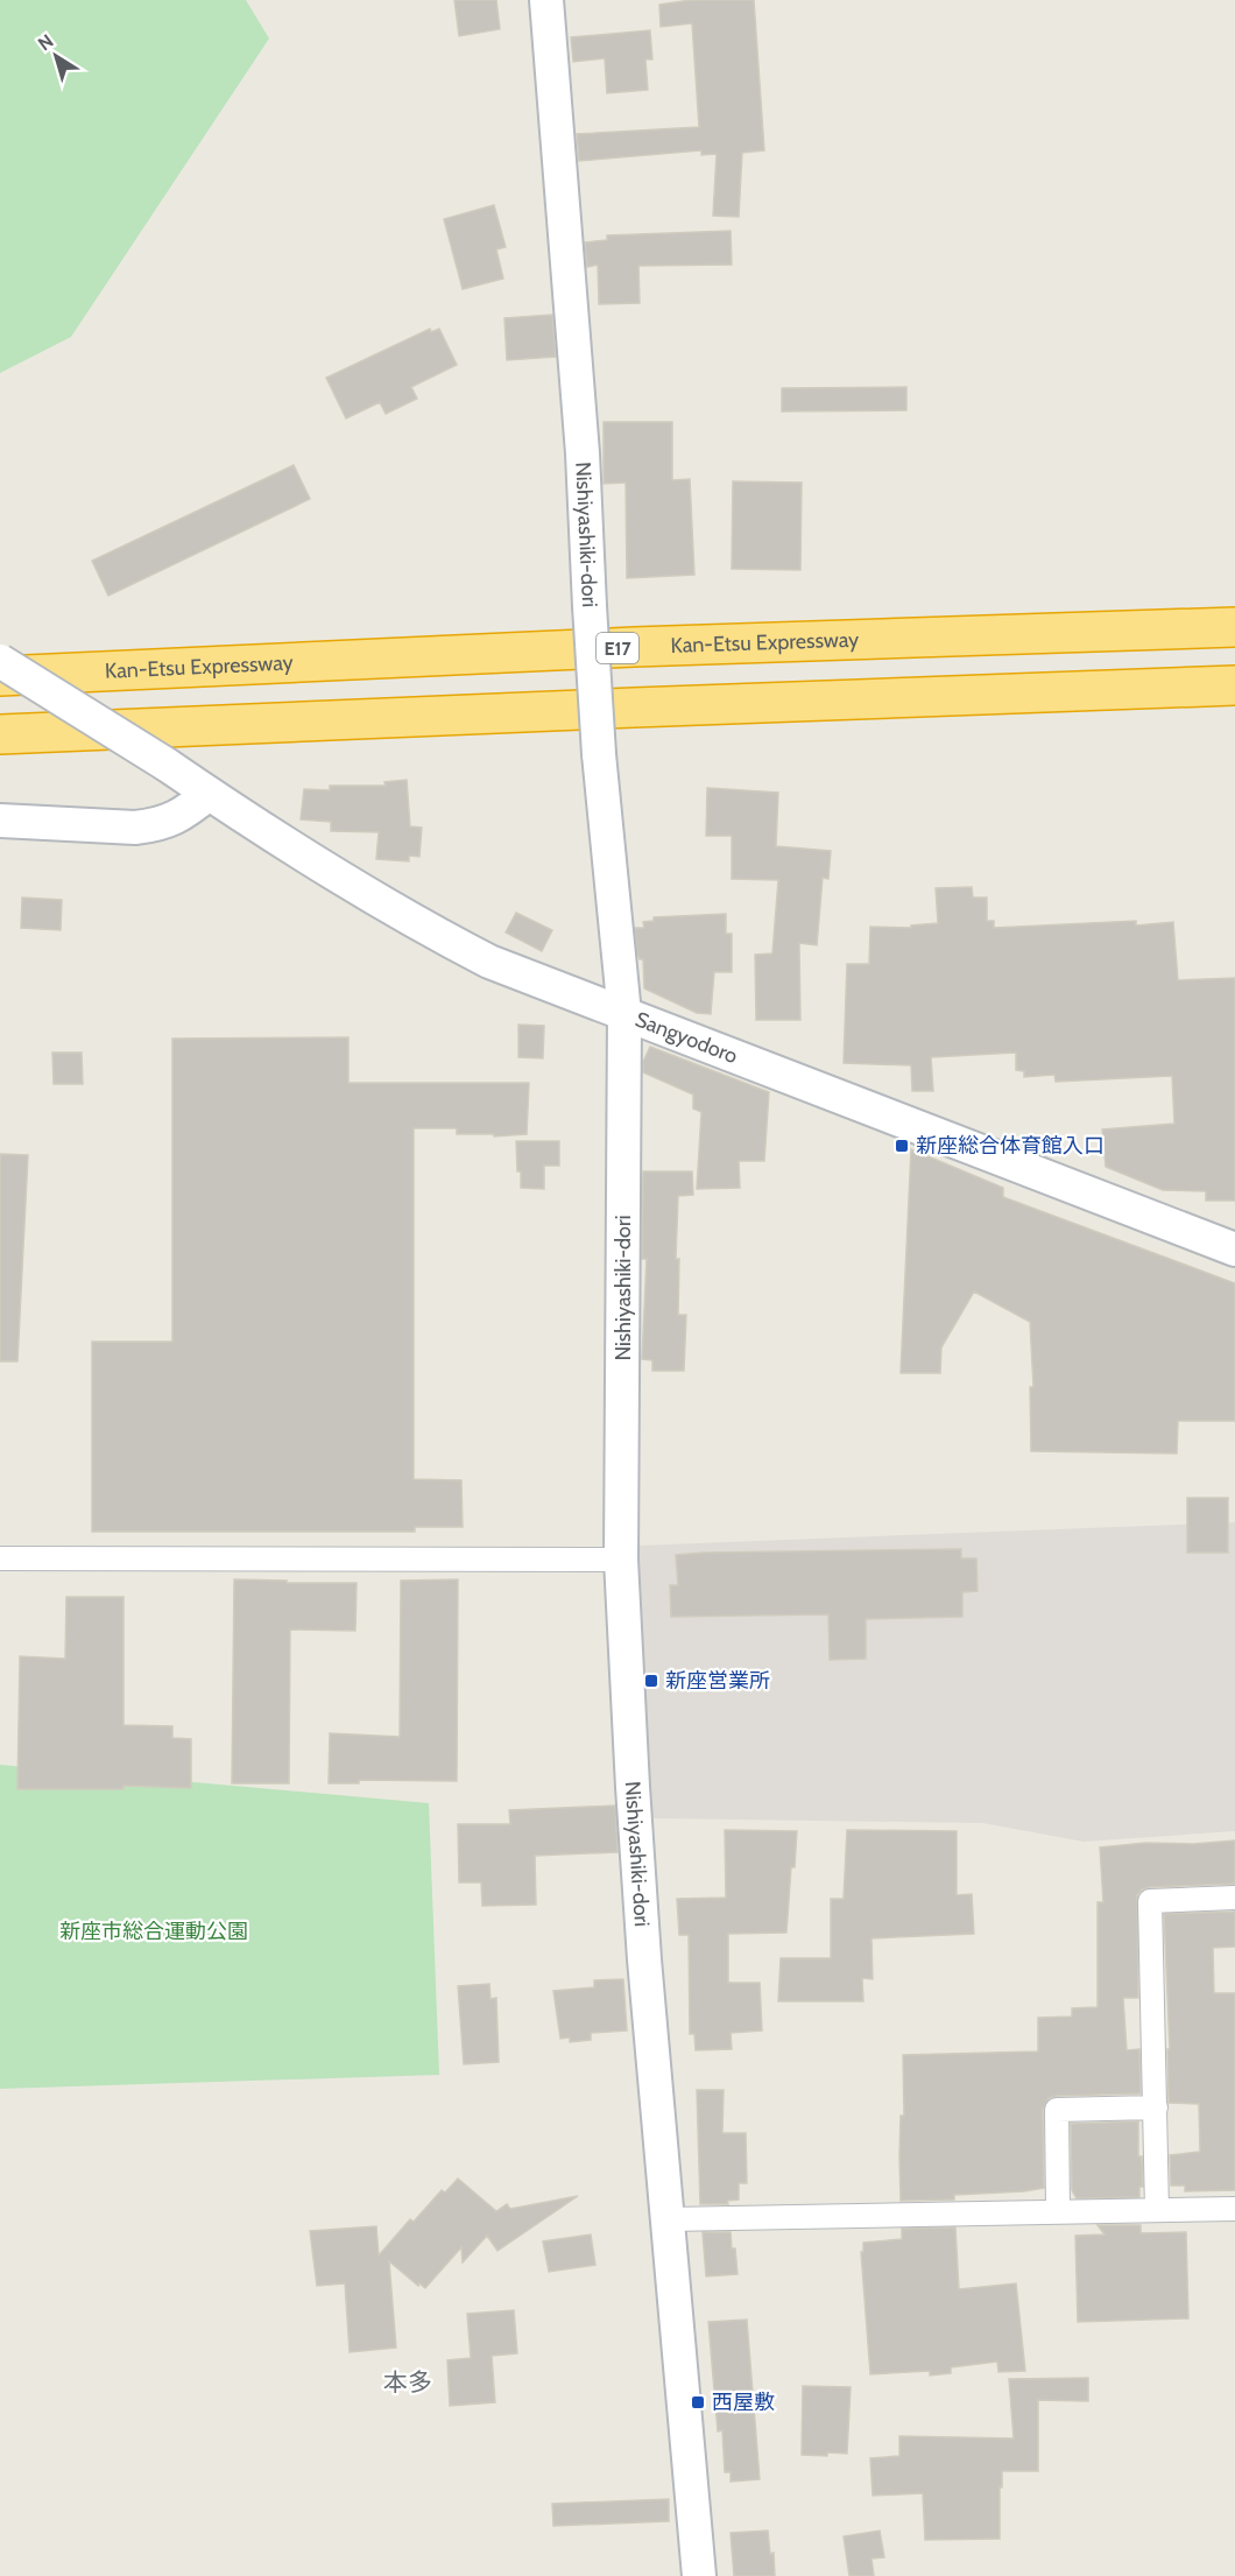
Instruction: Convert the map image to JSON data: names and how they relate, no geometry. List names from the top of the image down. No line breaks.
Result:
{"streets":{"highway":["Kan-Etsu Expressway","E17"],"street":["Nishiyashiki-dori","Sangyodoro"]},"crossings":[["Nishiyashiki-dori","Sangyodoro"]],"districts":["本多"],"parks":["新座市総合運動公園"],"places":{"transit":["新座総合体育館入口","新座営業所","西屋敷"]},"north":"top left"}
